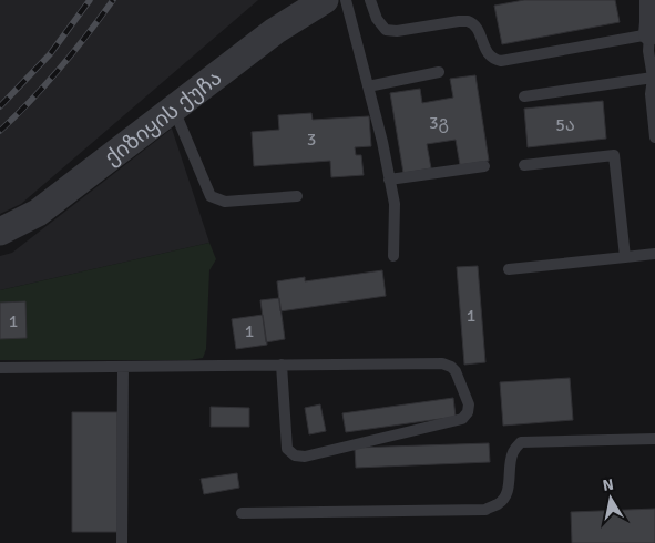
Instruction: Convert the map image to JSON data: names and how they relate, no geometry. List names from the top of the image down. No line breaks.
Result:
{"streets":{"street":["ქიზიყის ქუჩა"]},"house_numbers":["3გ","5ა","3","1","1","1"],"north":"top"}
